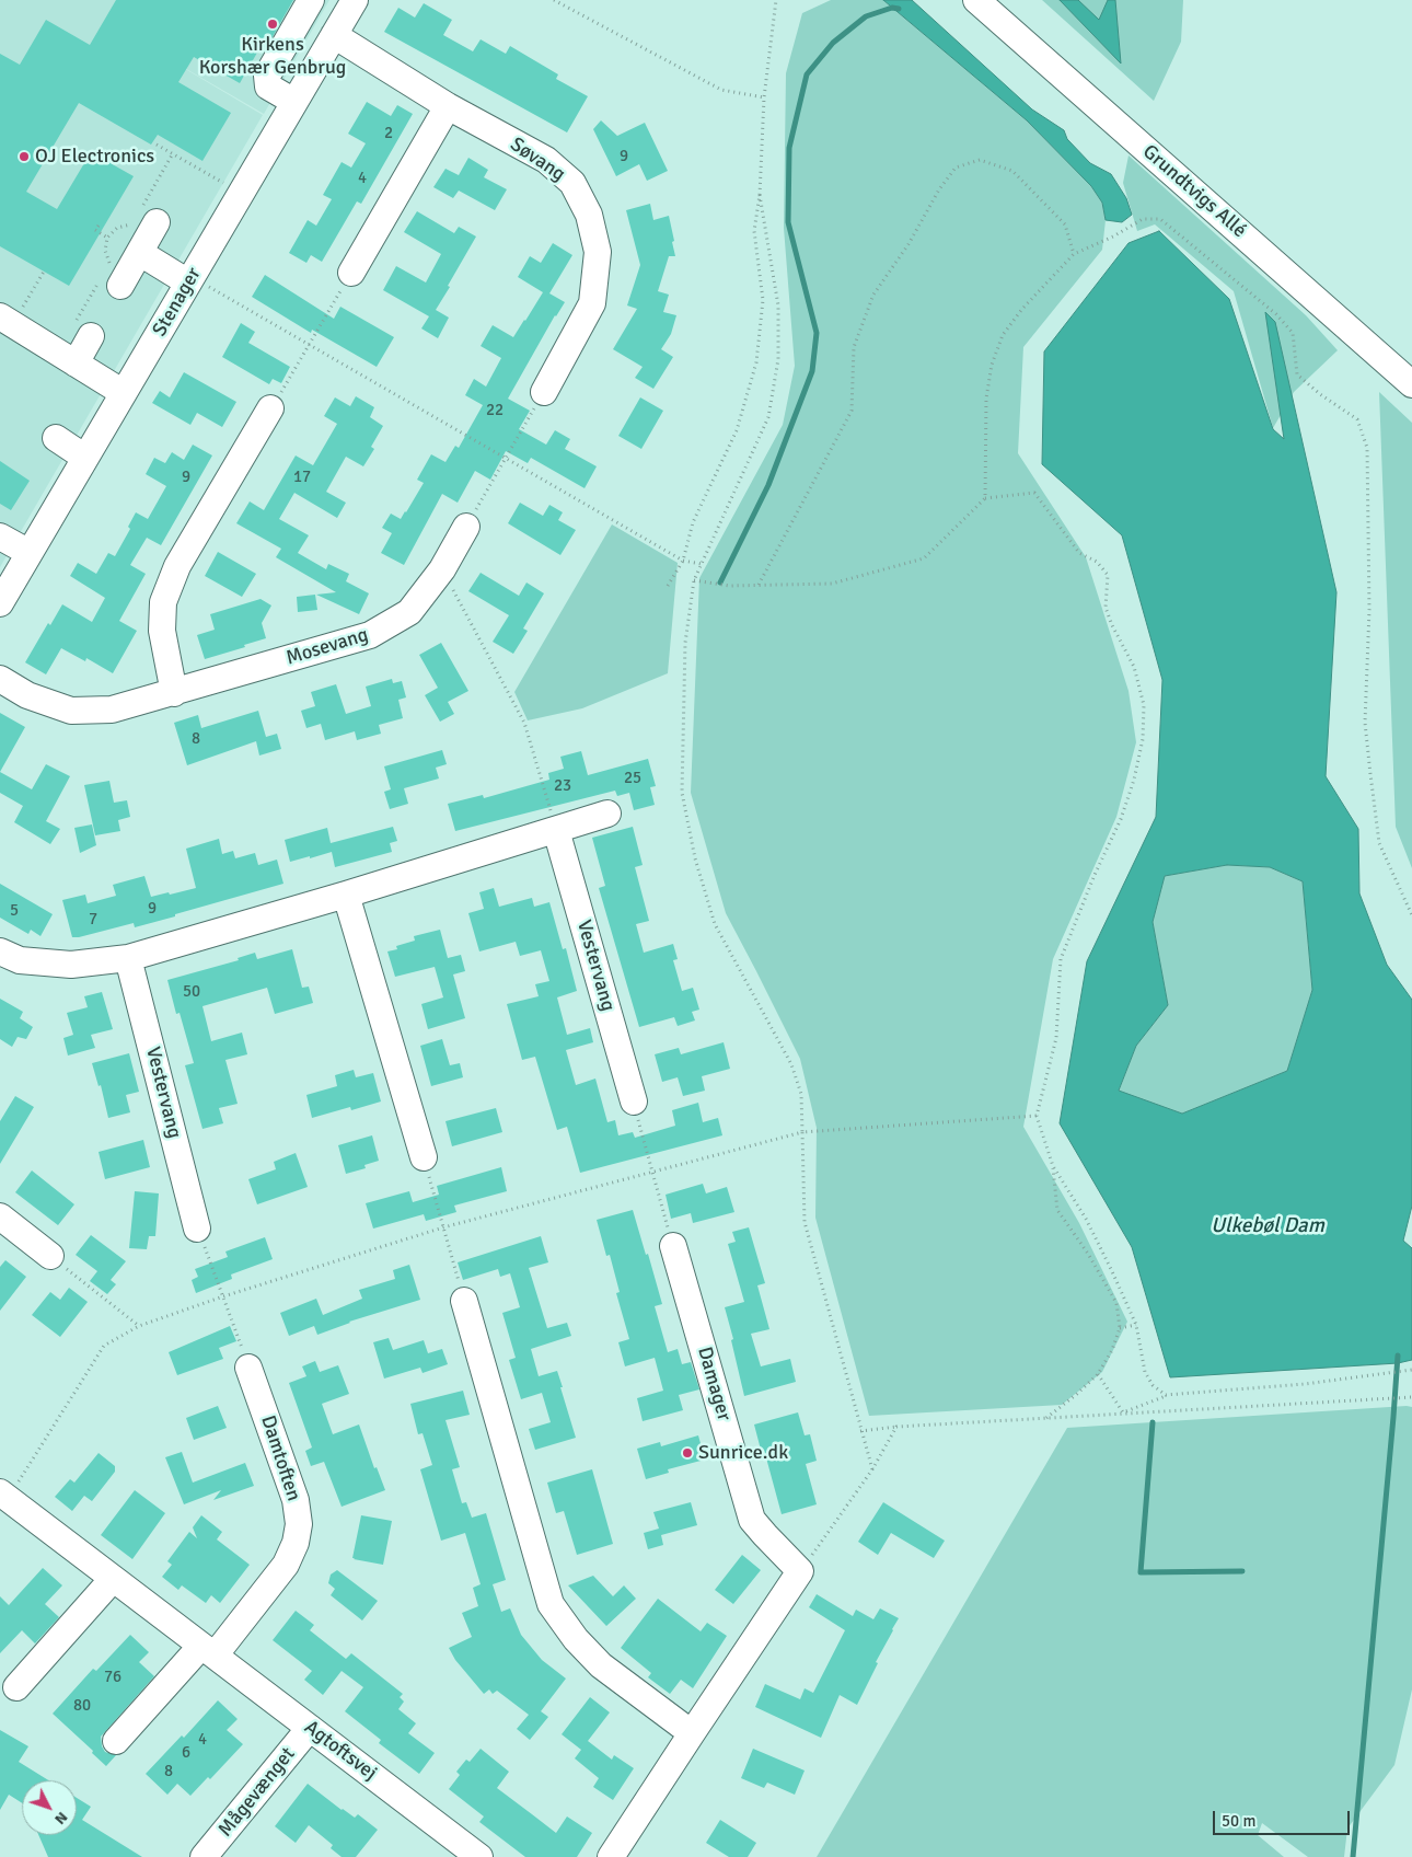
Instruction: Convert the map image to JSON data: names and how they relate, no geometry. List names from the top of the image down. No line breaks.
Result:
{"streets":{"street":["Søvang","Grundtvigs Allé","Stenager","Mosevang","Vestervang","Damager","Damtoften","Agtoftsvej","Mågevænget"]},"crossings":[["Søvang","Stenager"],["Damtoften","Agtoftsvej"],["Agtoftsvej","Mågevænget"]],"water":["Ulkebøl Dam"],"places":["Kirkens Korshær Genbrug","OJ Electronics","Sunrice.dk"],"house_numbers":["2","9","4","22","9","17","8","25","23","9","5","7","50","76","80","4","6","8"],"scale_bar":"50 m","north":"bottom right"}
